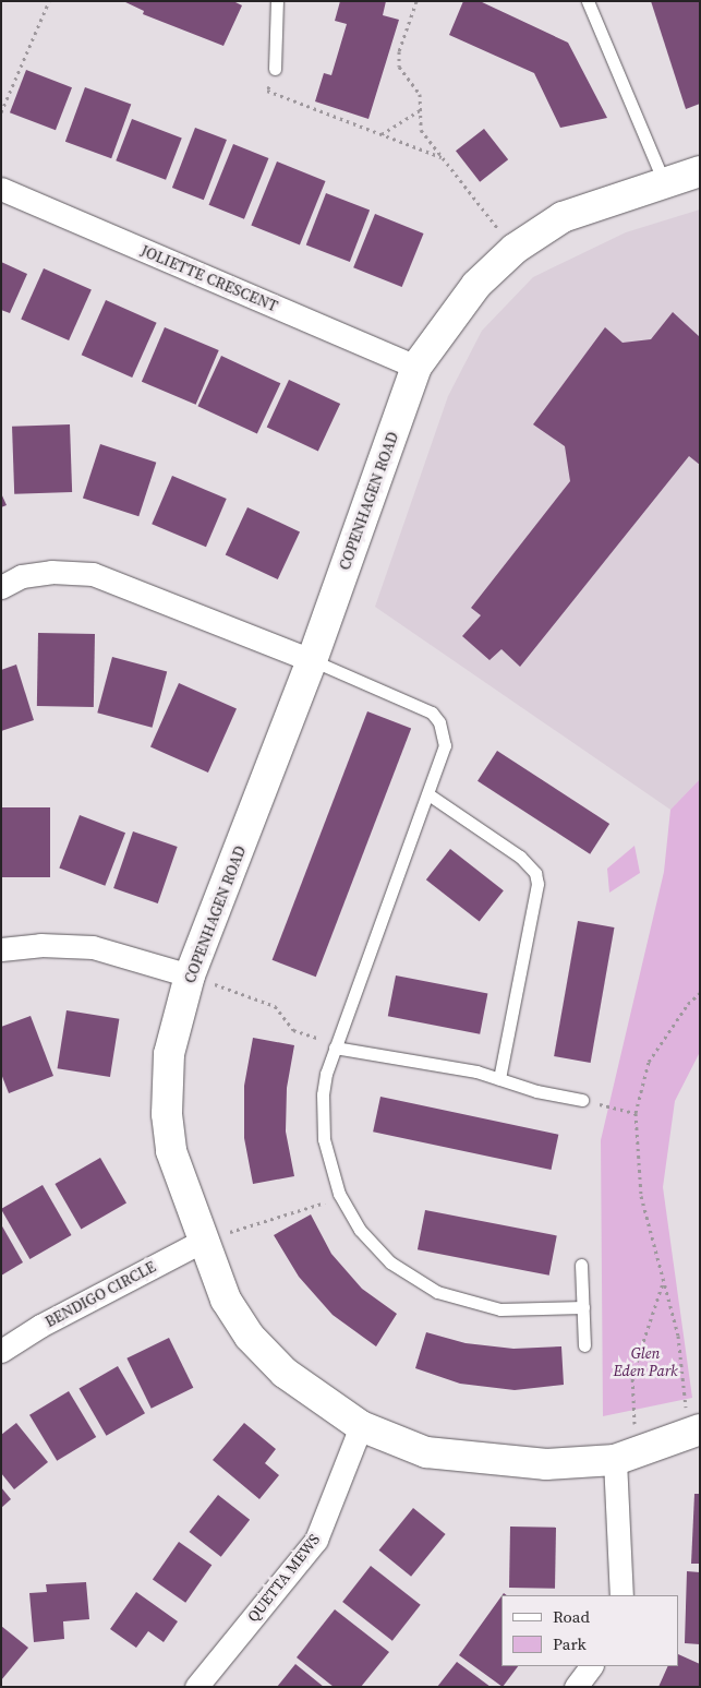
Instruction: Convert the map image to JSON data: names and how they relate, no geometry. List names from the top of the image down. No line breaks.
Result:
{"streets":{"street":["JOLIETTE CRESCENT","COPENHAGEN ROAD","BENDIGO CIRCLE","QUETTA MEWS"]},"crossings":[["JOLIETTE CRESCENT","COPENHAGEN ROAD"],["COPENHAGEN ROAD","BENDIGO CIRCLE"],["COPENHAGEN ROAD","QUETTA MEWS"]],"parks":["Glen Eden Park"],"legend":["Road","Park"]}
